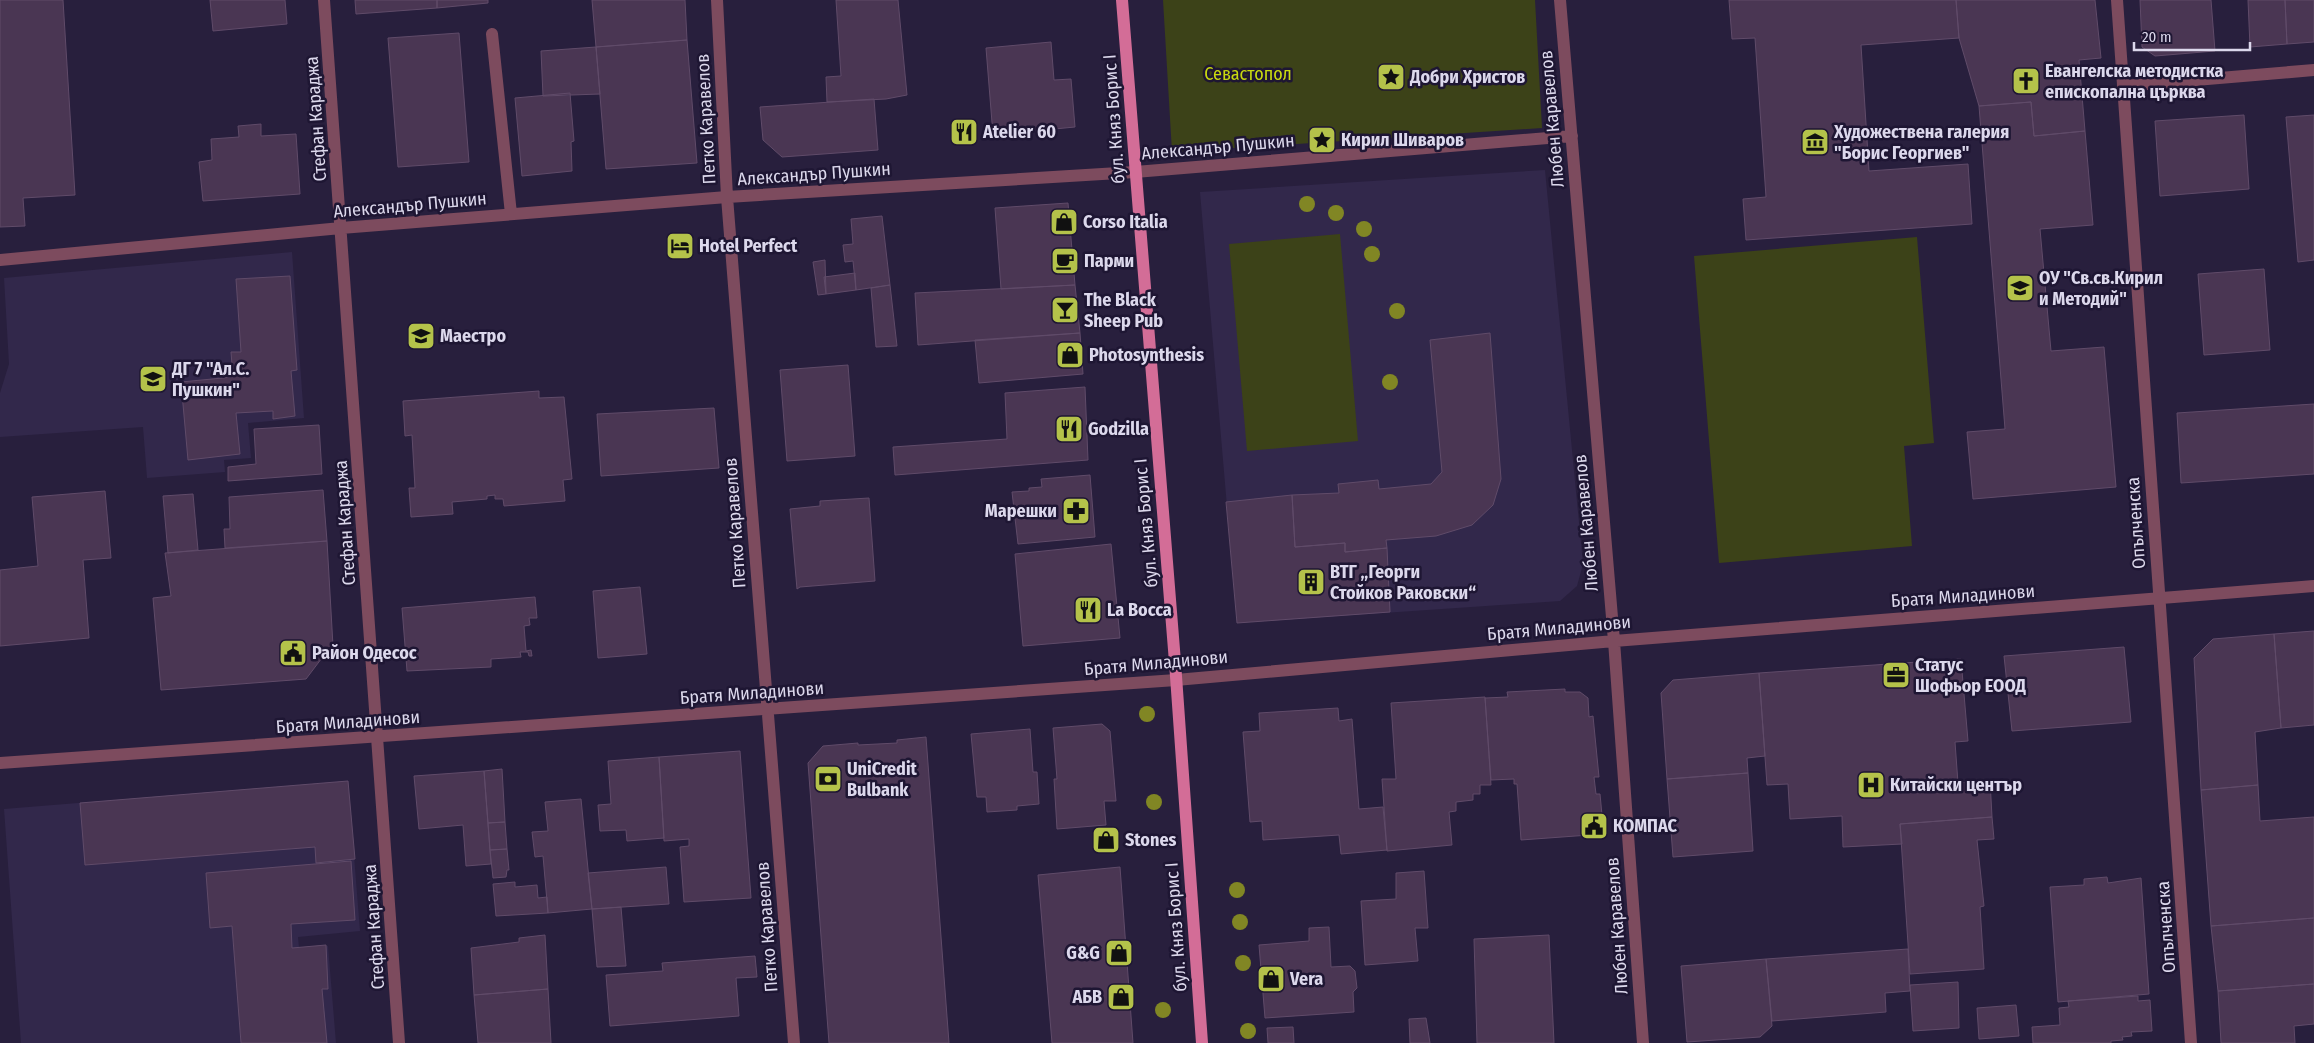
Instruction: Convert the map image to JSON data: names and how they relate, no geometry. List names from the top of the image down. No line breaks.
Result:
{"streets":{"main road":["бул. Княз Борис I"],"street":["Стефан Караджа","Петко Каравелов","Любен Каравелов","Александър Пушкин","Опълченска","Братя Миладинови"]},"crossings":[["Стефан Караджа","Александър Пушкин"],["Стефан Караджа","Братя Миладинови"],["Петко Каравелов","Александър Пушкин"],["Петко Каравелов","Братя Миладинови"],["бул. Княз Борис I","Александър Пушкин"],["бул. Княз Борис I","Братя Миладинови"],["Любен Каравелов","Александър Пушкин"],["Любен Каравелов","Братя Миладинови"],["Опълченска","Братя Миладинови"]],"parks":["Севастопол"],"places":{"place":["Добри Христов","Кирил Шиваров"],"church":["Евангелска методистка епископална църква"],"restaurant":["Atelier 60","Godzilla","La Bocca"],"museum":["Художествена галерия \"Борис Георгиев\""],"shop":["Corso Italia","Photosynthesis","Stones","G&G","Vera","АБВ"],"hotel":["Hotel Perfect"],"cafe":["Парми"],"school or university":["ОУ \"Св.св.Кирил и Методий\"","Маестро","ДГ 7 \"Ал.С. Пушкин\""],"bar":["The Black Sheep Pub"],"pharmacy":["Марешки"],"building":["ВТГ „Георги Стойков Раковски“"],"public building":["Район Одесос","КОМПАС"],"office":["Статус Шофьор ЕООД"],"bank":["UniCredit Bulbank"],"hospital":["Китайски център"]},"scale_bar":"20 m"}
